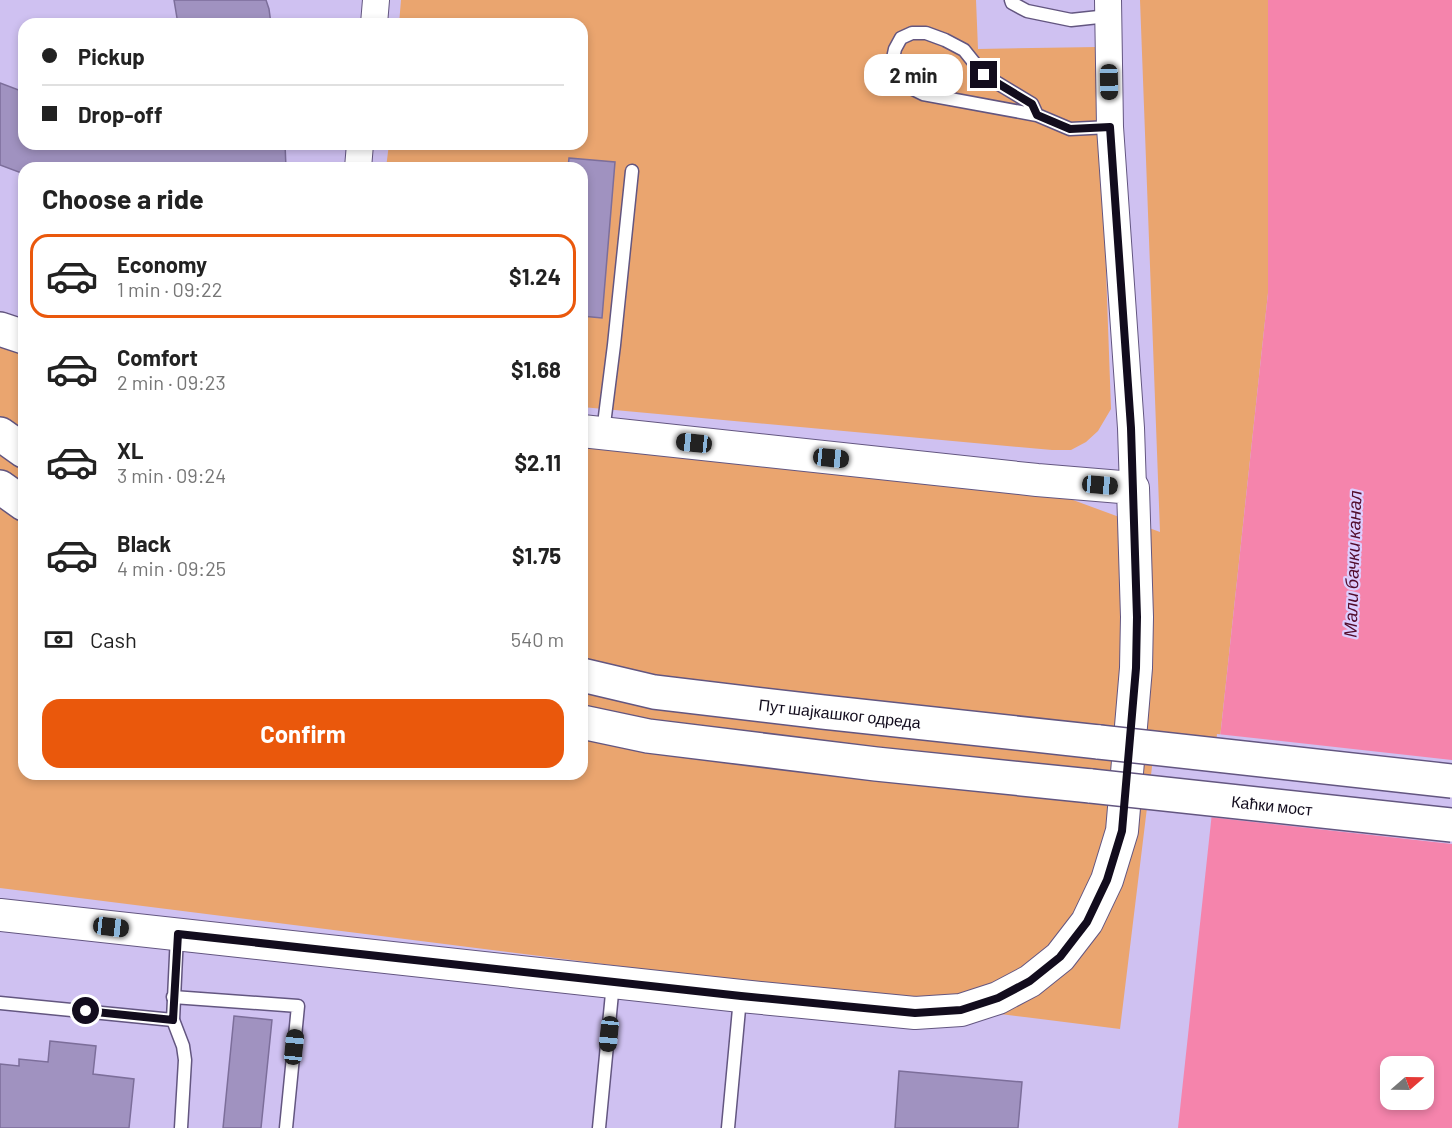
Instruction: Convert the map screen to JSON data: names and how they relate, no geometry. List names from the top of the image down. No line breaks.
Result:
{"streets":{"main road":["Пут шајкашког одреда","Каћки мост"]},"water":["Мали бачки канал"],"north":"right","page":{"banner":["Pickup","Drop-off"],"bubble":"2 min","heading":"Choose a ride","list":[{"name":"Economy","note":"1 min · 09:22","value":"$1.24"},{"name":"Comfort","note":"2 min · 09:23","value":"$1.68"},{"name":"XL","note":"3 min · 09:24","value":"$2.11"},{"name":"Black","note":"4 min · 09:25","value":"$1.75"}],"pay":["Cash","540 m"],"buttons":"Confirm"}}
